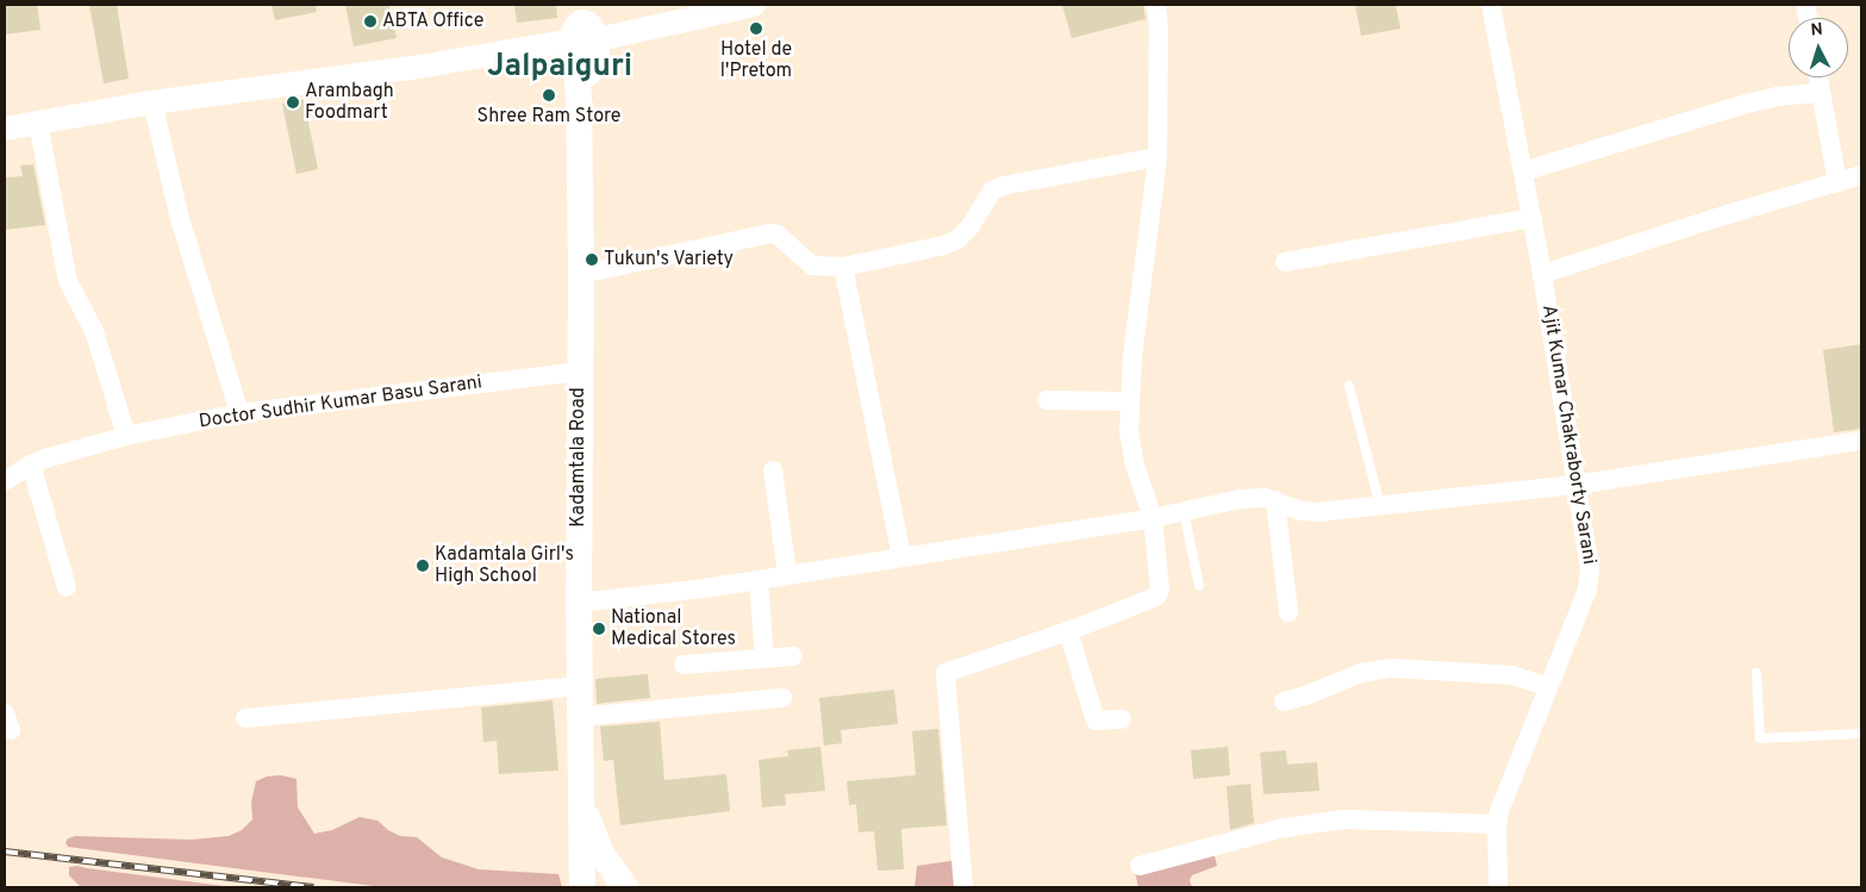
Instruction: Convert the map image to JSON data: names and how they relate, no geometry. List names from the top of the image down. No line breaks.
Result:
{"streets":{"main road":["Kadamtala Road"],"street":["Doctor Sudhir Kumar Basu Sarani","Ajit Kumar Chakraborty Sarani"]},"crossings":[["Doctor Sudhir Kumar Basu Sarani","Kadamtala Road"]],"districts":["Jalpaiguri"],"places":["ABTA Office","Hotel de l'Pretom","Shree Ram Store","Arambagh Foodmart","Tukun's Variety","Kadamtala Girl's High School","National Medical Stores"],"north":"top"}
